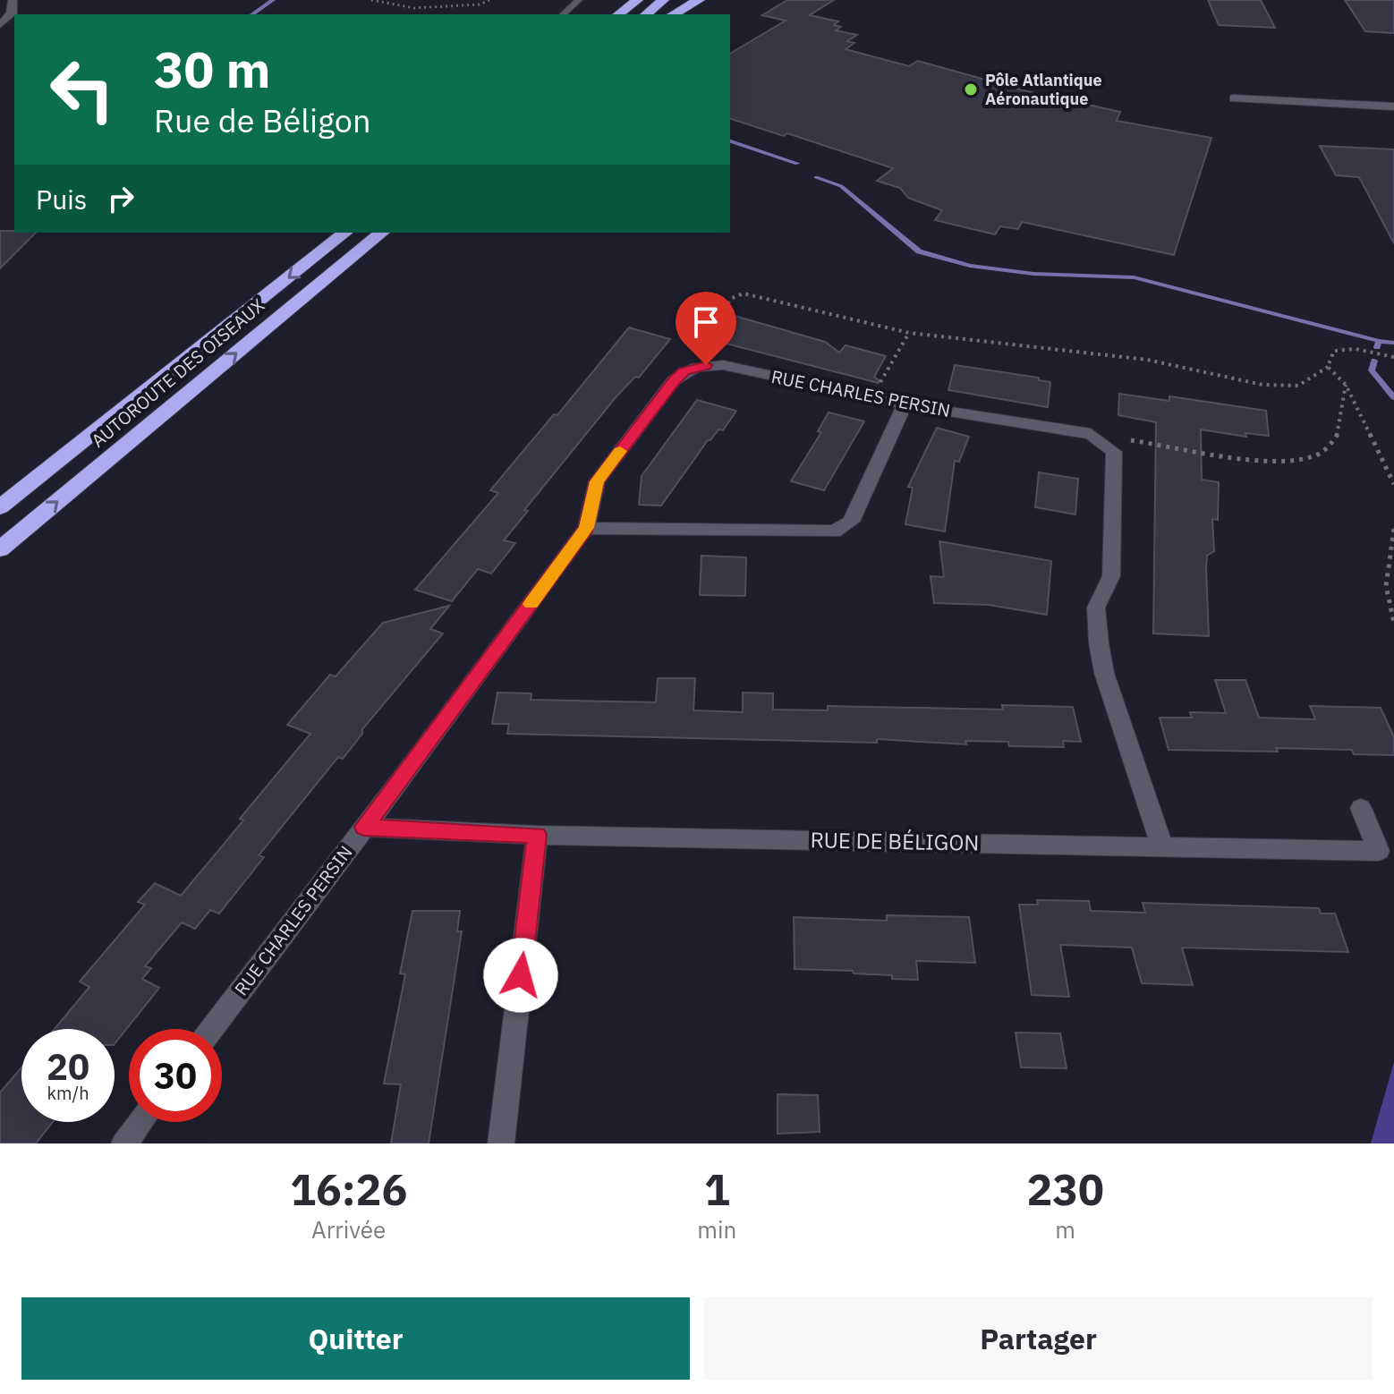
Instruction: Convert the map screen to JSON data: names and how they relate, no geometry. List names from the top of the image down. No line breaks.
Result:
{"streets":{"highway":["AUTOROUTE DES OISEAUX"],"street":["RUE CHARLES PERSIN","RUE DE BÉLIGON"]},"crossings":[["RUE CHARLES PERSIN","RUE DE BÉLIGON"]],"places":["Pôle Atlantique Aéronautique"],"page":{"turn":["30 m","Rue de Béligon"],"then":"Puis","speed":"20 km/h","limit":"30","eta":["16:26","Arrivée","1","min","230","m"],"buttons":["Quitter","Partager"]}}
